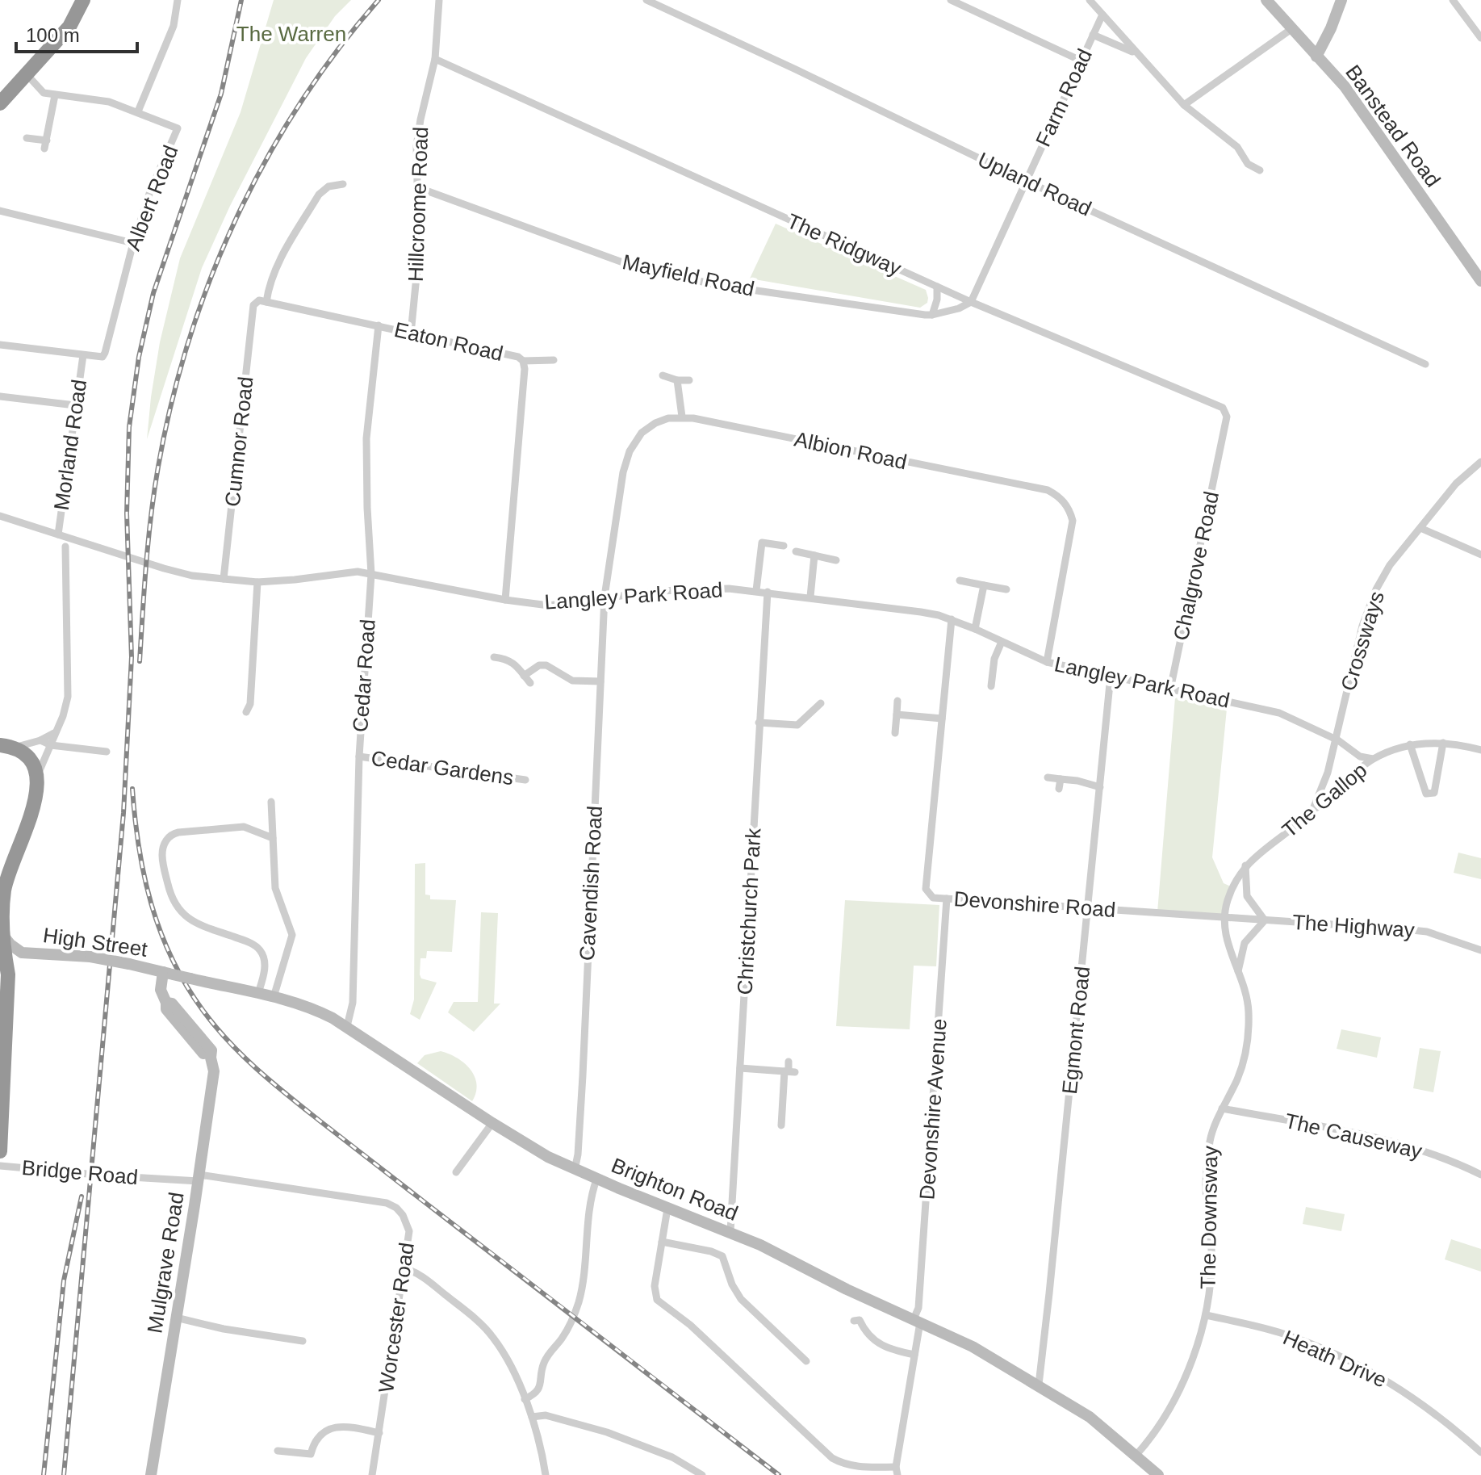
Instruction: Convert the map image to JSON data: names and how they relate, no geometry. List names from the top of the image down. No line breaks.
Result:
{"streets":{"main road":["Banstead Road","High Street","Brighton Road","Mulgrave Road"],"street":["Farm Road","Upland Road","Albert Road","Hillcroome Road","The Ridgway","Mayfield Road","Eaton Road","Cumnor Road","Morland Road","Albion Road","Chalgrove Road","Langley Park Road","Crossways","Cedar Road","Cedar Gardens","The Gallop","Cavendish Road","Devonshire Road","Christchurch Park","The Highway","Egmont Road","Devonshire Avenue","The Causeway","Bridge Road","The Downsway","Worcester Road","Heath Drive"]},"crossings":[["Farm Road","Upland Road"],["Farm Road","The Ridgway"],["Farm Road","Mayfield Road"],["Albert Road","Morland Road"],["Hillcroome Road","The Ridgway"],["Hillcroome Road","Mayfield Road"],["Hillcroome Road","Eaton Road"],["The Ridgway","Mayfield Road"],["The Ridgway","Chalgrove Road"],["Eaton Road","Cumnor Road"],["Eaton Road","Langley Park Road"],["Eaton Road","Cedar Road"],["Cumnor Road","Langley Park Road"],["Morland Road","Langley Park Road"],["Albion Road","Langley Park Road"],["Albion Road","Cavendish Road"],["Chalgrove Road","Langley Park Road"],["Langley Park Road","Crossways"],["Langley Park Road","Cedar Road"],["Langley Park Road","Cavendish Road"],["Langley Park Road","Devonshire Road"],["Langley Park Road","Christchurch Park"],["Langley Park Road","Egmont Road"],["Crossways","The Gallop"],["Cedar Road","Cedar Gardens"],["Cedar Road","Brighton Road"],["The Gallop","Devonshire Road"],["The Gallop","The Highway"],["The Gallop","The Downsway"],["Cavendish Road","Brighton Road"],["Devonshire Road","The Highway"],["Devonshire Road","Egmont Road"],["Devonshire Road","Devonshire Avenue"],["Devonshire Road","The Downsway"],["Christchurch Park","Brighton Road"],["The Highway","The Downsway"],["High Street","Brighton Road"],["High Street","Mulgrave Road"],["Egmont Road","Brighton Road"],["Devonshire Avenue","Brighton Road"],["The Causeway","The Downsway"],["Bridge Road","Mulgrave Road"],["Bridge Road","Worcester Road"],["Brighton Road","The Downsway"],["Brighton Road","Mulgrave Road"],["The Downsway","Heath Drive"],["Mulgrave Road","Worcester Road"]],"parks":["The Warren"],"scale_bar":"100 m"}
